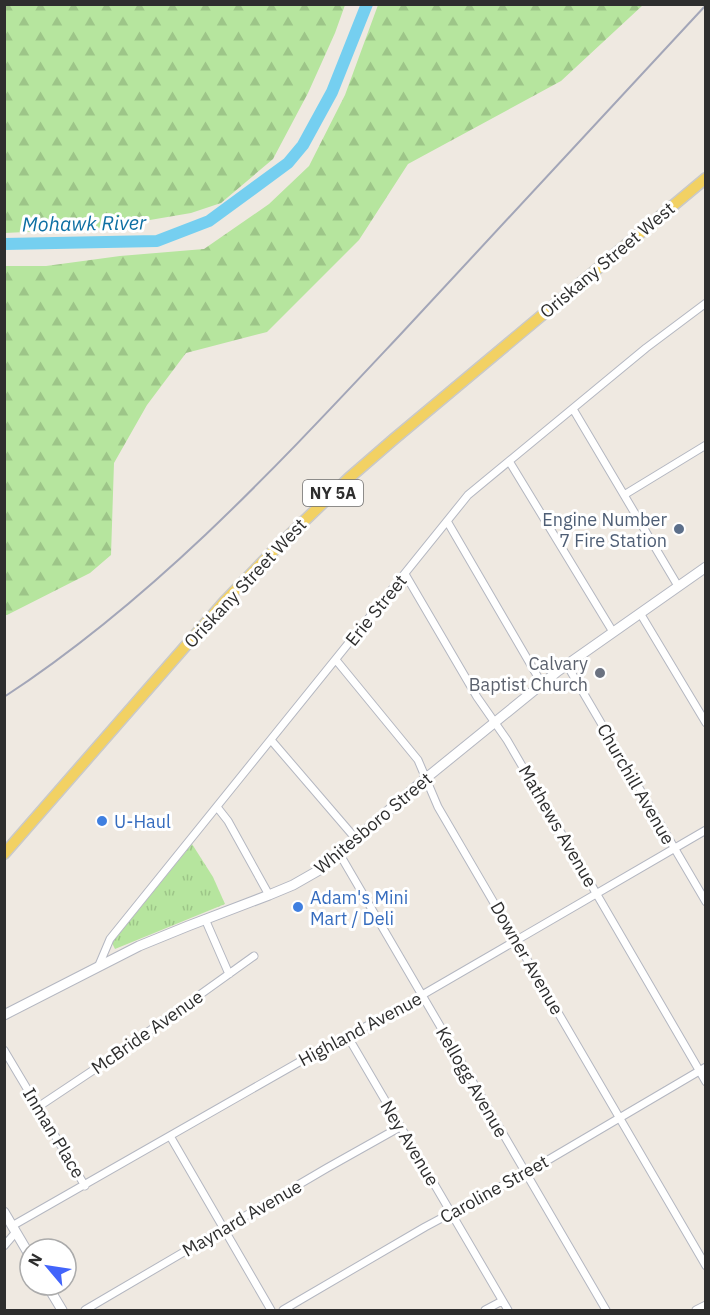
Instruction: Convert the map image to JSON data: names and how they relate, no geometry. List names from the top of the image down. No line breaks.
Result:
{"streets":{"main road":["Oriskany Street West","NY 5A"],"street":["Erie Street","Churchill Avenue","Whitesboro Street","Mathews Avenue","Downer Avenue","Highland Avenue","McBride Avenue","Kellogg Avenue","Inman Place","Ney Avenue","Caroline Street","Maynard Avenue"]},"crossings":[["Erie Street","Whitesboro Street"],["Erie Street","Mathews Avenue"],["Erie Street","Downer Avenue"],["Churchill Avenue","Whitesboro Street"],["Churchill Avenue","Highland Avenue"],["Whitesboro Street","Mathews Avenue"],["Whitesboro Street","Downer Avenue"],["Whitesboro Street","Kellogg Avenue"],["Mathews Avenue","Highland Avenue"],["Mathews Avenue","Caroline Street"],["Downer Avenue","Highland Avenue"],["Downer Avenue","Caroline Street"],["Highland Avenue","Kellogg Avenue"],["Highland Avenue","Inman Place"],["Highland Avenue","Ney Avenue"],["McBride Avenue","Inman Place"],["Kellogg Avenue","Caroline Street"],["Ney Avenue","Caroline Street"],["Ney Avenue","Maynard Avenue"]],"water":["Mohawk River"],"places":["Engine Number 7 Fire Station","Calvary Baptist Church","U-Haul","Adam's Mini Mart / Deli"],"north":"top left"}
